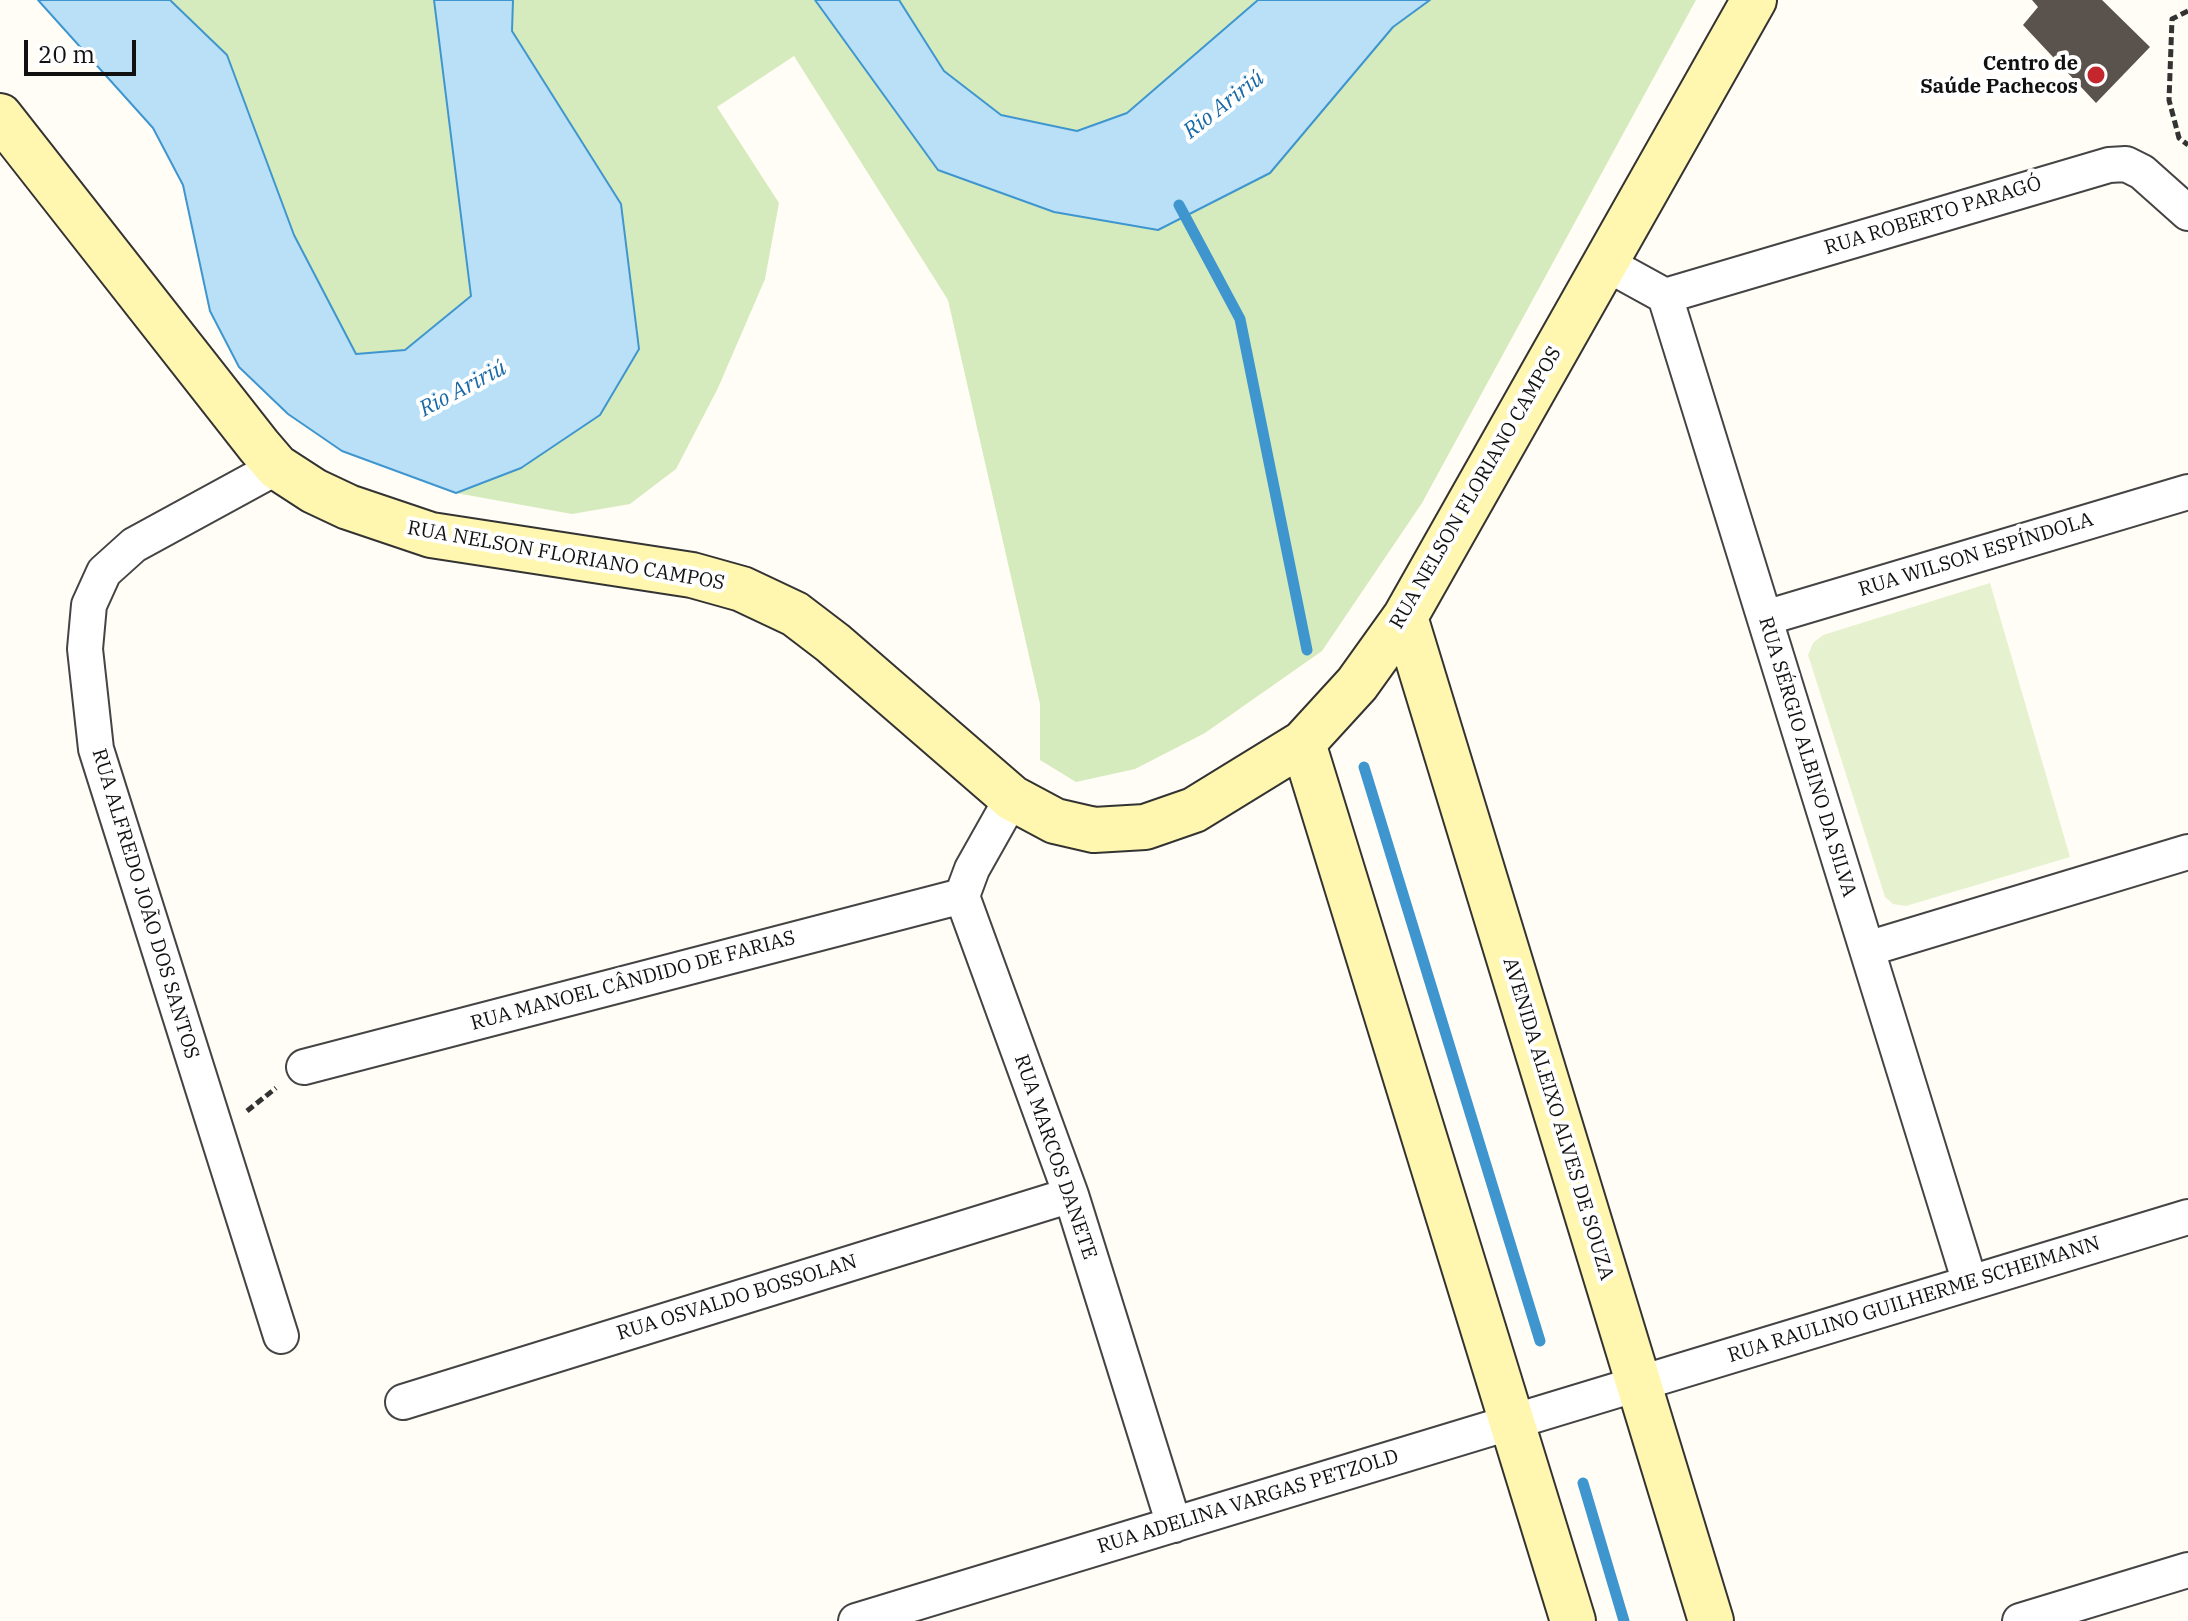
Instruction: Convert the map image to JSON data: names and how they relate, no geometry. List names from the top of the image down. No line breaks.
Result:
{"streets":{"main road":["RUA NELSON FLORIANO CAMPOS","AVENIDA ALEIXO ALVES DE SOUZA"],"street":["RUA ROBERTO PARAGÓ","RUA WILSON ESPÍNDOLA","RUA SÉRGIO ALBINO DA SILVA","RUA ALFREDO JOÃO DOS SANTOS","RUA MANOEL CÂNDIDO DE FARIAS","RUA MARCOS DANETE","RUA OSVALDO BOSSOLAN","RUA RAULINO GUILHERME SCHEIMANN","RUA ADELINA VARGAS PETZOLD"]},"crossings":[["RUA ROBERTO PARAGÓ","RUA SÉRGIO ALBINO DA SILVA"],["RUA NELSON FLORIANO CAMPOS","RUA ALFREDO JOÃO DOS SANTOS"],["RUA NELSON FLORIANO CAMPOS","AVENIDA ALEIXO ALVES DE SOUZA"],["RUA WILSON ESPÍNDOLA","RUA SÉRGIO ALBINO DA SILVA"],["RUA SÉRGIO ALBINO DA SILVA","RUA RAULINO GUILHERME SCHEIMANN"],["RUA MANOEL CÂNDIDO DE FARIAS","RUA MARCOS DANETE"],["AVENIDA ALEIXO ALVES DE SOUZA","RUA RAULINO GUILHERME SCHEIMANN"],["AVENIDA ALEIXO ALVES DE SOUZA","RUA ADELINA VARGAS PETZOLD"],["RUA MARCOS DANETE","RUA OSVALDO BOSSOLAN"],["RUA MARCOS DANETE","RUA ADELINA VARGAS PETZOLD"],["RUA RAULINO GUILHERME SCHEIMANN","RUA ADELINA VARGAS PETZOLD"]],"water":["Rio Aririú"],"places":["Centro de Saúde Pachecos"],"scale_bar":"20 m"}
